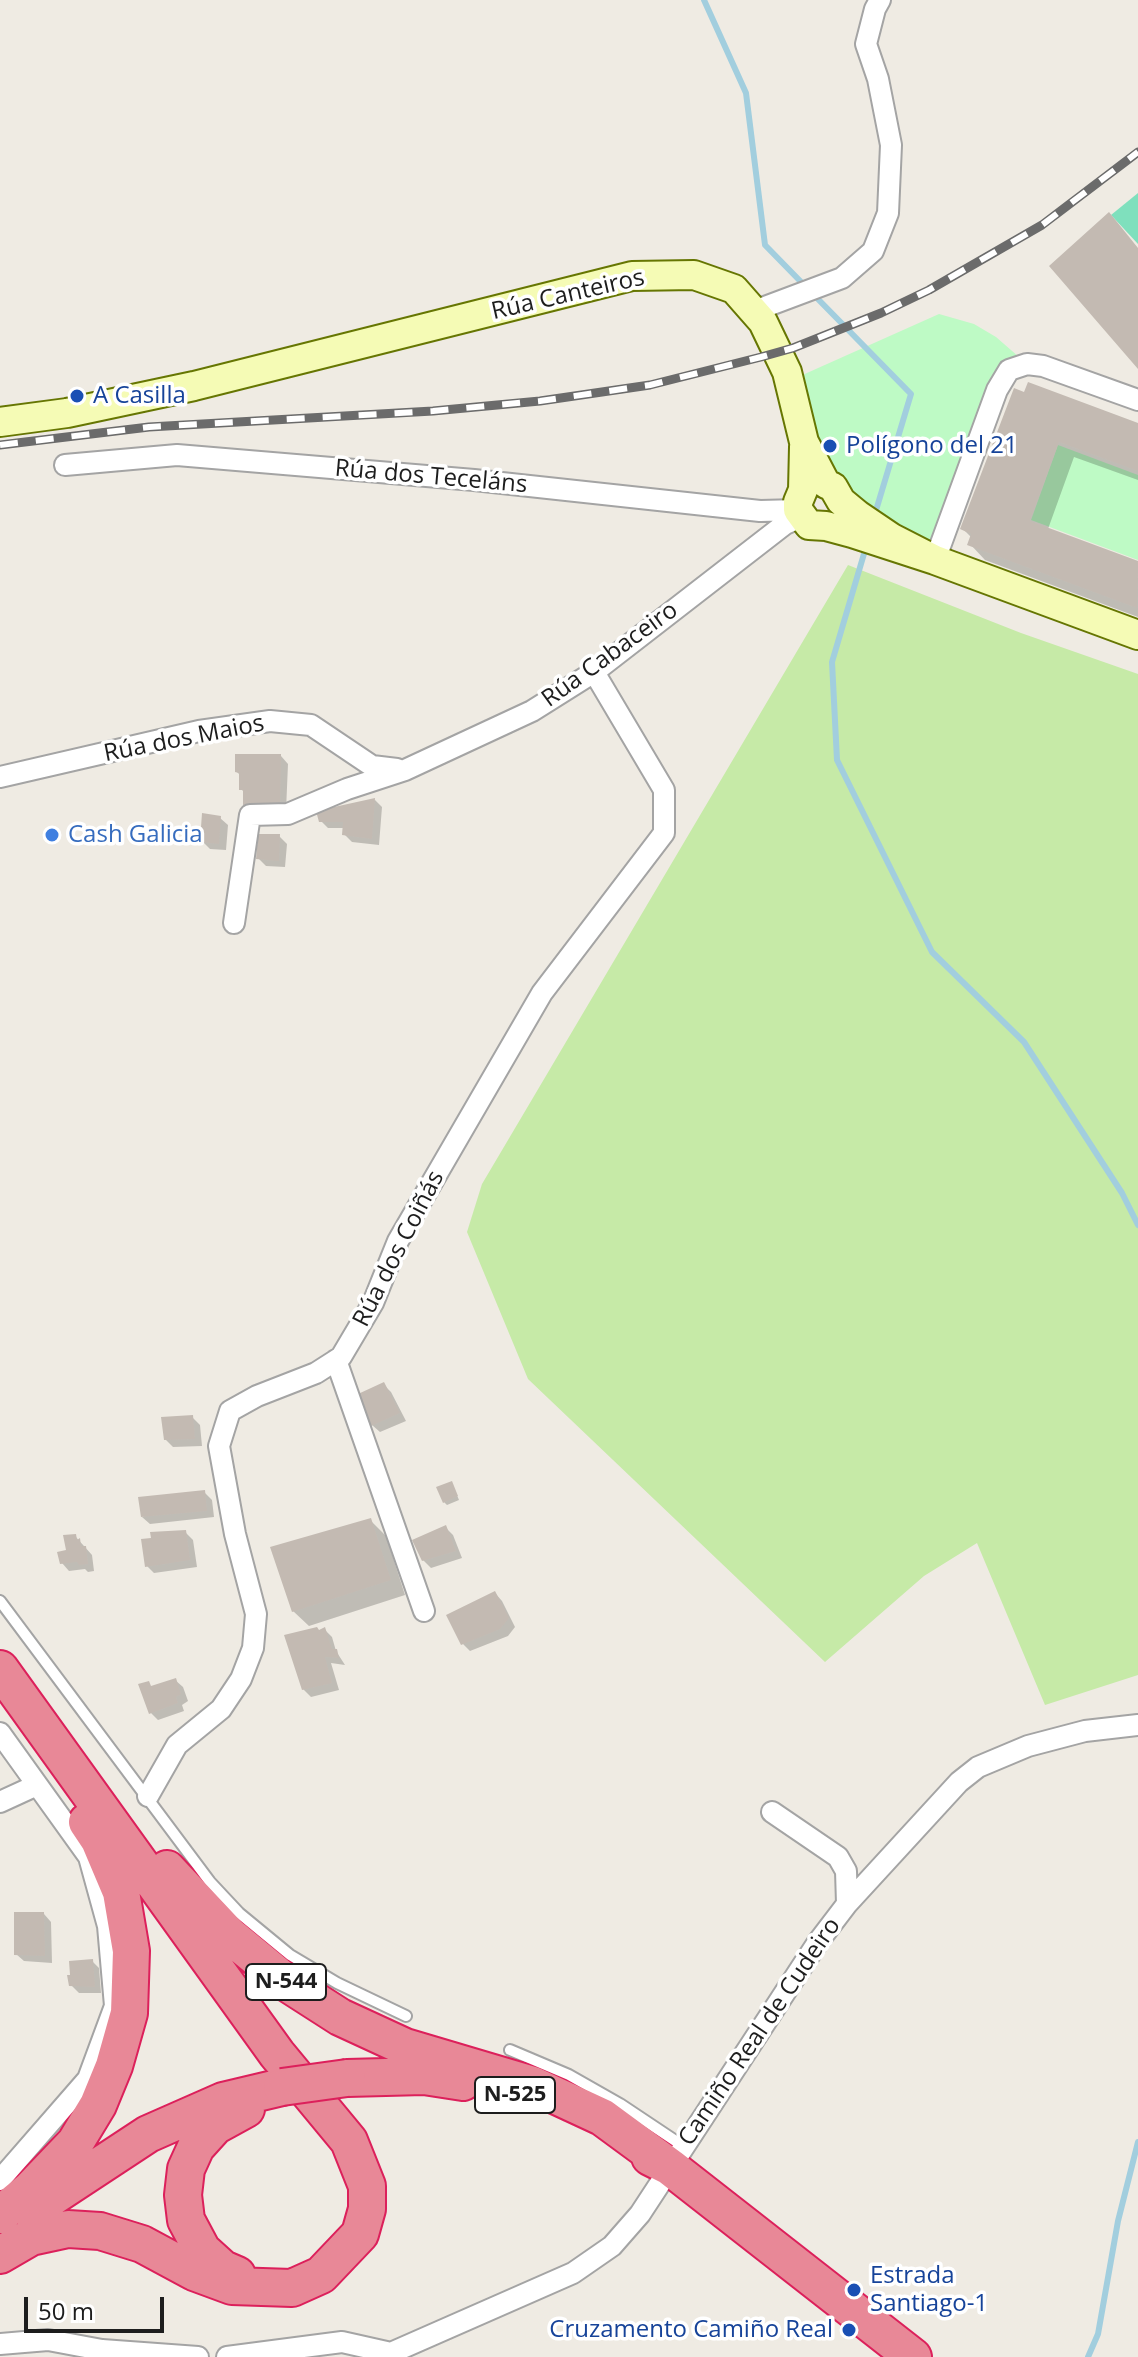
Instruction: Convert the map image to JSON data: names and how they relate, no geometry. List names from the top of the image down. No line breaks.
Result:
{"streets":{"highway":["N-544","N-525"],"street":["Rúa Canteiros","Rúa dos Teceláns","Rúa Cabaceiro","Rúa dos Maios","Rúa dos Coiñás","Camiño Real de Cudeiro"]},"crossings":[["Rúa Canteiros","Rúa dos Teceláns"],["Rúa Canteiros","Rúa Cabaceiro"],["Rúa dos Teceláns","Rúa Cabaceiro"],["Rúa Cabaceiro","Rúa dos Maios"],["Rúa Cabaceiro","Rúa dos Coiñás"],["N-544","Camiño Real de Cudeiro"],["N-544","N-525"],["Camiño Real de Cudeiro","N-525"]],"places":["A Casilla","Polígono del 21","Cash Galicia","Estrada Santiago-1","Cruzamento Camiño Real"],"scale_bar":"50 m"}
